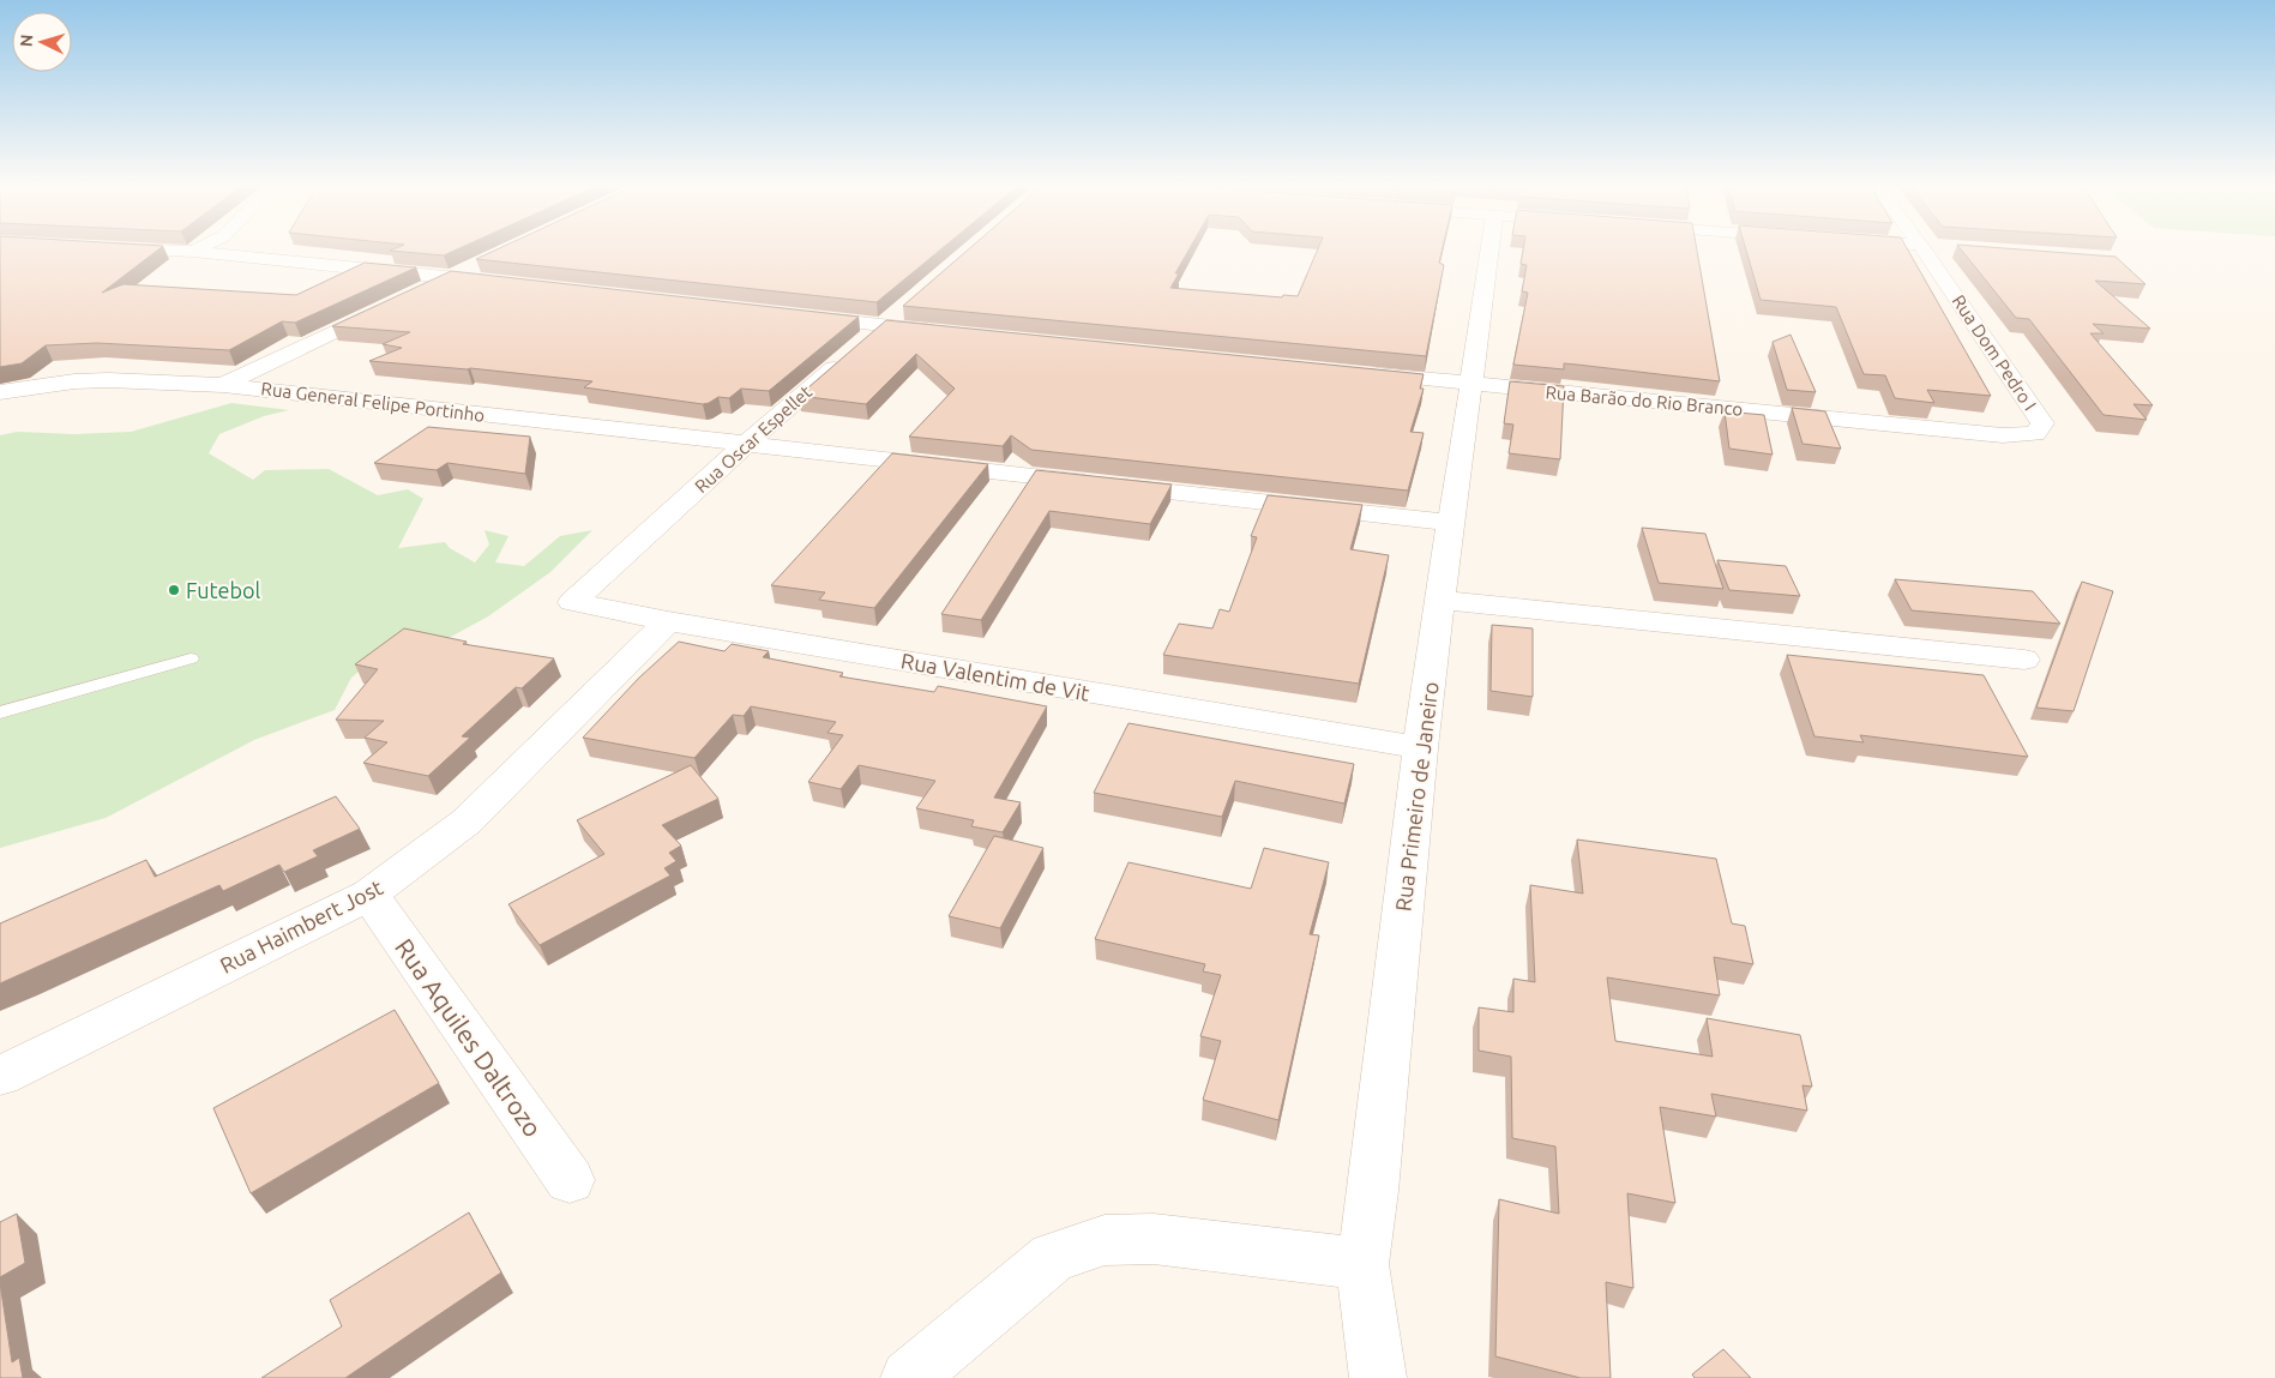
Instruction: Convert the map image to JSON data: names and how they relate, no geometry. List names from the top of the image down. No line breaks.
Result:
{"streets":{"street":["Rua Dom Pedro I","Rua Barão do Rio Branco","Rua General Felipe Portinho","Rua Oscar Espellet","Rua Valentim de Vit","Rua Primeiro de Janeiro","Rua Haimbert Jost","Rua Aquiles Daltrozo"]},"crossings":[["Rua Dom Pedro I","Rua Barão do Rio Branco"],["Rua Barão do Rio Branco","Rua Primeiro de Janeiro"],["Rua General Felipe Portinho","Rua Oscar Espellet"],["Rua General Felipe Portinho","Rua Primeiro de Janeiro"],["Rua Oscar Espellet","Rua Valentim de Vit"],["Rua Valentim de Vit","Rua Primeiro de Janeiro"],["Rua Valentim de Vit","Rua Haimbert Jost"],["Rua Haimbert Jost","Rua Aquiles Daltrozo"]],"places":["Futebol"],"north":"left"}
